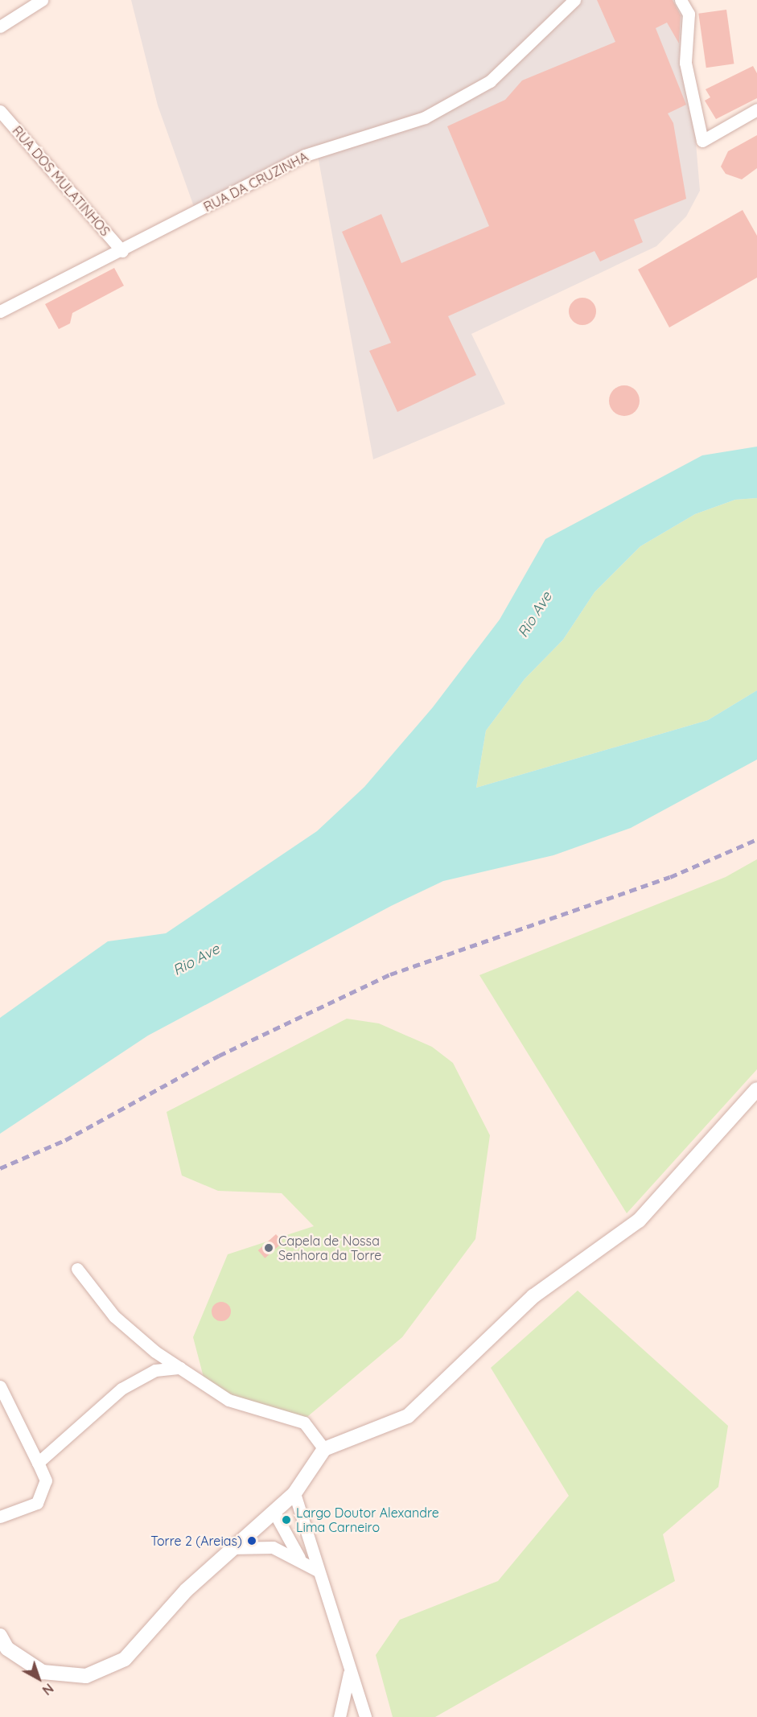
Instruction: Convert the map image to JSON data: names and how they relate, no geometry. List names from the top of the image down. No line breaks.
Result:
{"streets":{"street":["RUA DOS MULATINHOS","RUA DA CRUZINHA"]},"crossings":[["RUA DOS MULATINHOS","RUA DA CRUZINHA"]],"water":["Rio Ave"],"places":["Capela de Nossa Senhora da Torre","Largo Doutor Alexandre Lima Carneiro","Torre 2 (Areias)"],"north":"bottom right"}
